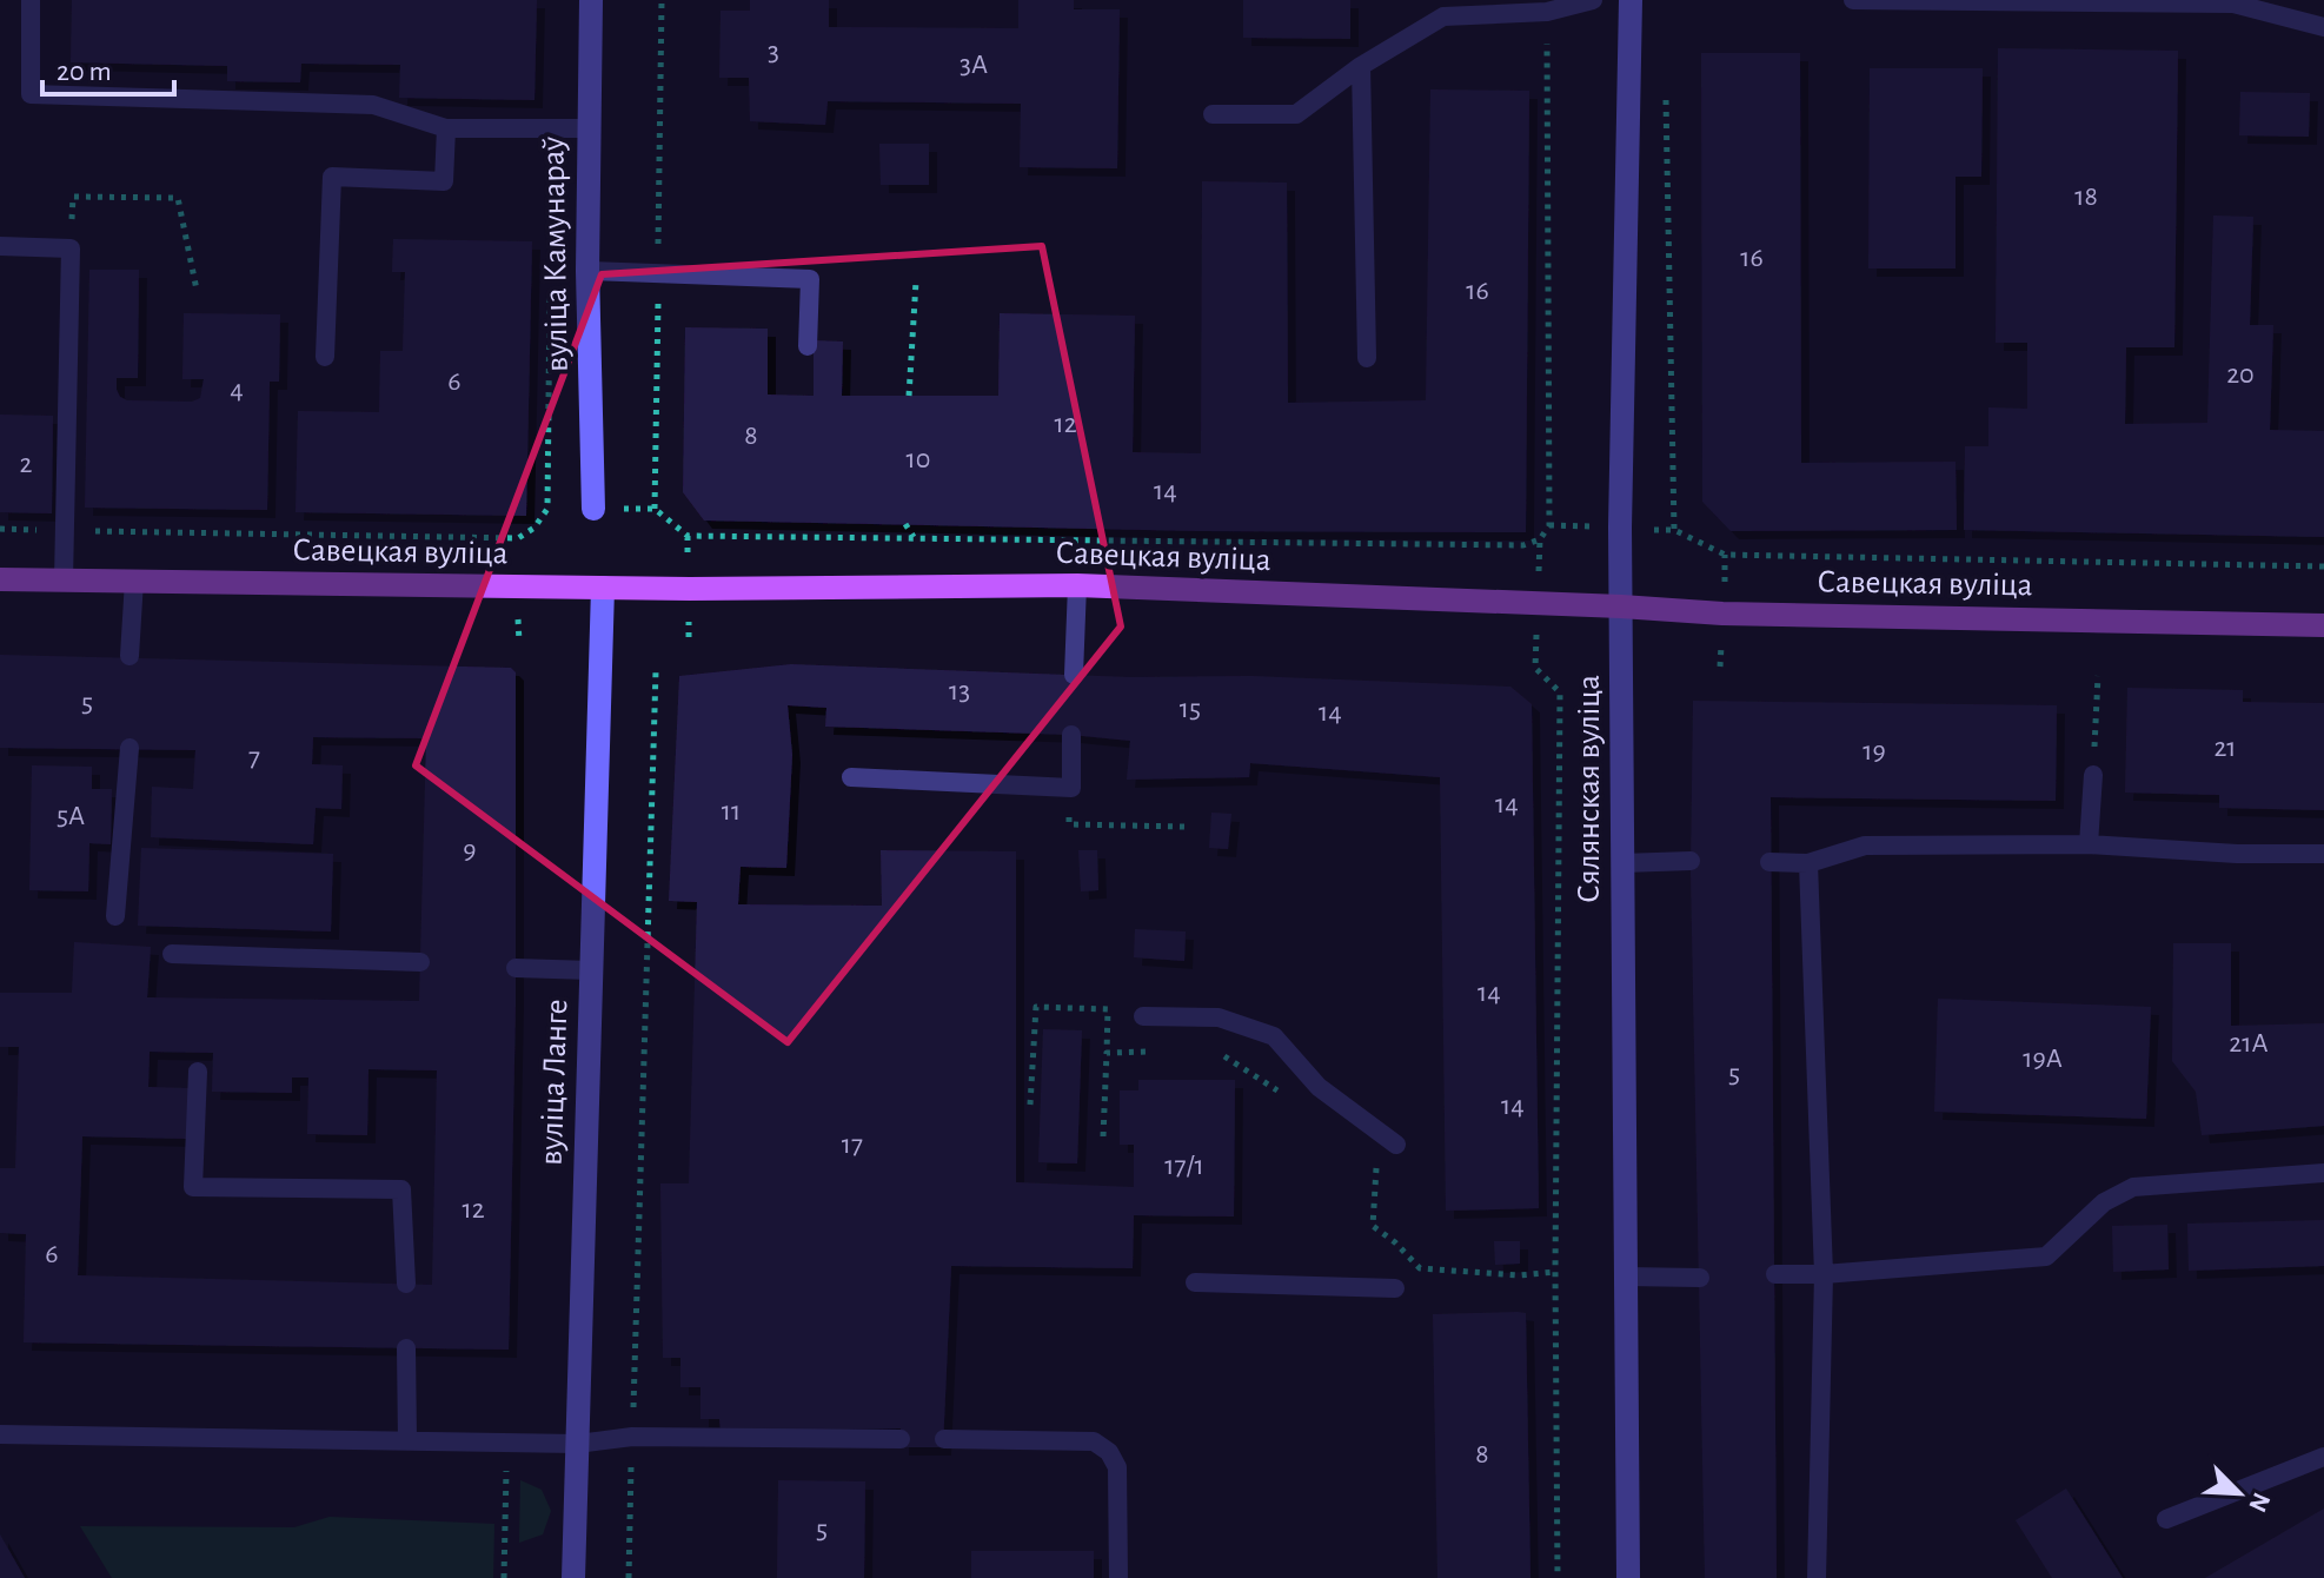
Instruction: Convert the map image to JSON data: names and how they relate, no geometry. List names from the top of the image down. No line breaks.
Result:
{"streets":{"main road":["Савецкая вуліца"],"street":["вуліца Камунараў","Сялянская вуліца","вуліца Ланге"]},"crossings":[["Савецкая вуліца","Сялянская вуліца"],["Савецкая вуліца","вуліца Ланге"]],"house_numbers":["3","3А","18","16","16","20","6","4","12","8","10","2","14","13","5","15","14","21","19","7","14","11","5А","9","14","21А","19А","5","14","17","17/1","12","6","8","5"],"scale_bar":"20 m","north":"bottom right"}
